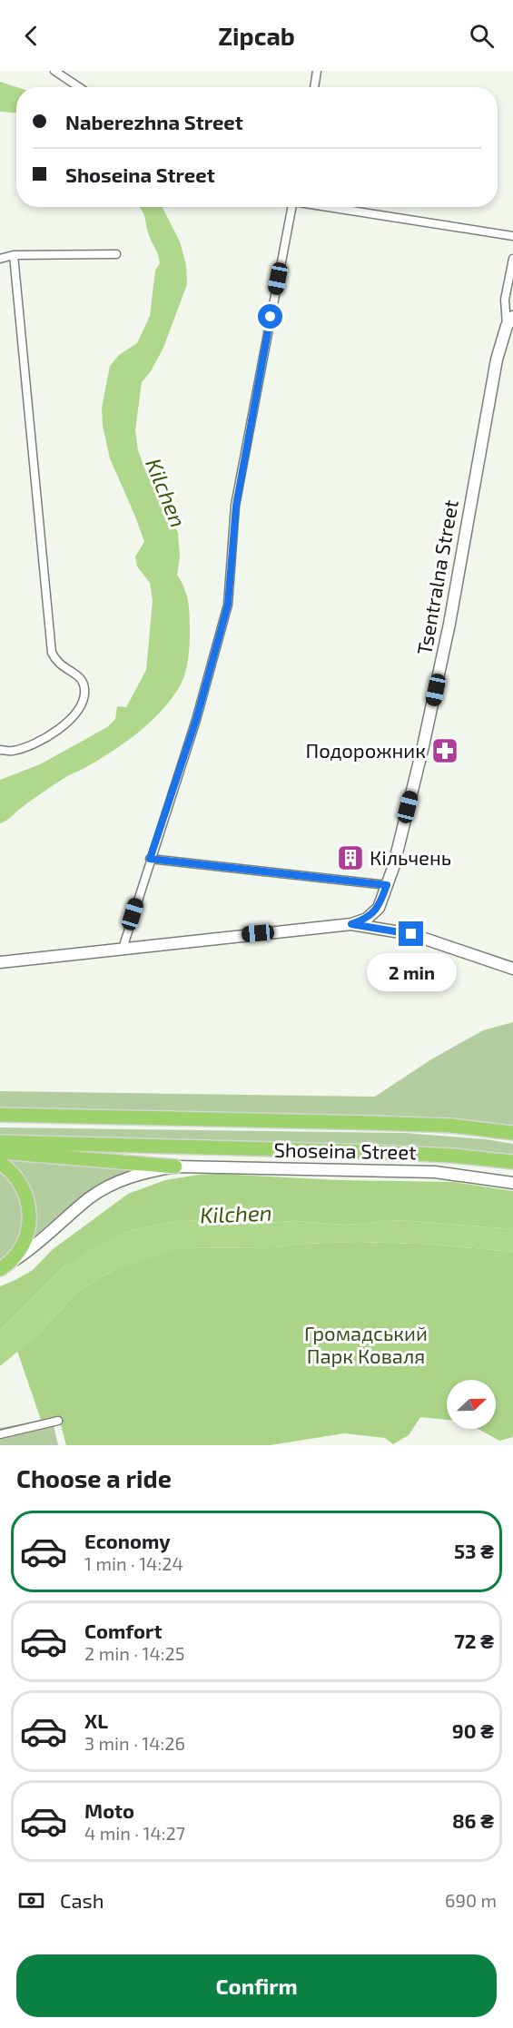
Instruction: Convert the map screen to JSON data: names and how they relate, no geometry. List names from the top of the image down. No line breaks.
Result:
{"streets":{"main road":["Tsentralna Street","Shoseina Street"]},"water":["Kilchen"],"parks":["Громадський Парк Коваля"],"places":{"pharmacy":["Подорожник"],"building":["Кільчень"]},"north":"right","page":{"header":"Zipcab","banner":["Naberezhna Street","Shoseina Street"],"bubble":"2 min","heading":"Choose a ride","list":[{"name":"Economy","note":"1 min · 14:24","value":"53 ₴"},{"name":"Comfort","note":"2 min · 14:25","value":"72 ₴"},{"name":"XL","note":"3 min · 14:26","value":"90 ₴"},{"name":"Moto","note":"4 min · 14:27","value":"86 ₴"}],"pay":["Cash","690 m"],"buttons":"Confirm"}}
